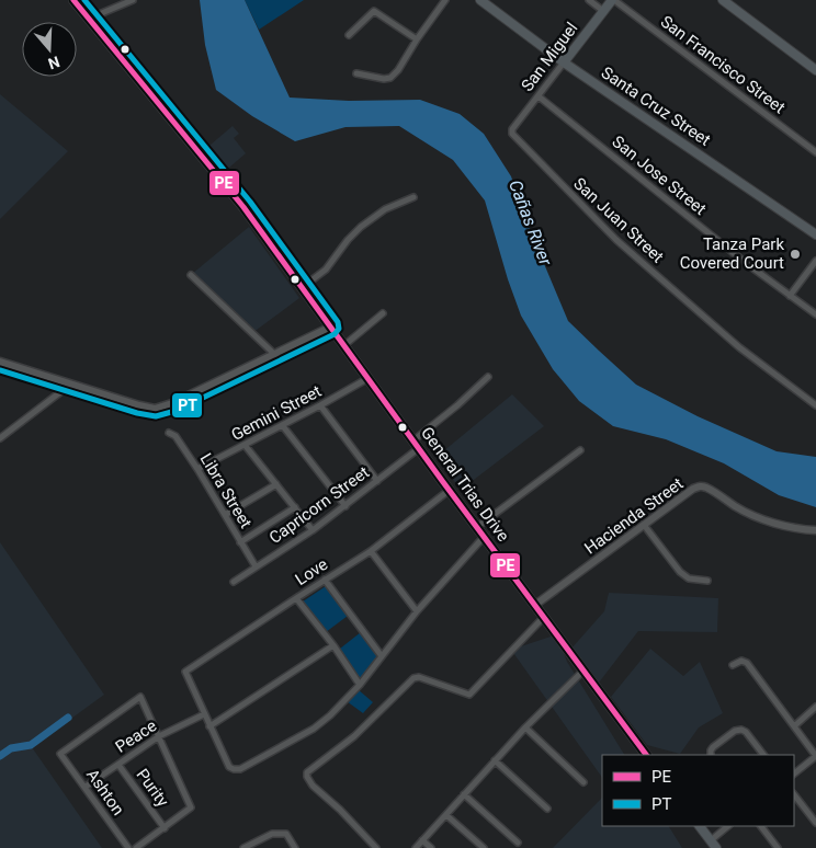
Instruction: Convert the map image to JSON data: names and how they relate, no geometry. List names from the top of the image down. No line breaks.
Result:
{"streets":{"main road":["San Miguel","Santa Cruz Street","General Trias Drive"],"street":["San Francisco Street","San Jose Street","San Juan Street","Gemini Street","Libra Street","Capricorn Street","Hacienda Street","Love","Peace","Purity","Ashton"]},"crossings":[["San Miguel","San Francisco Street"],["San Miguel","Santa Cruz Street"],["San Miguel","San Jose Street"],["San Miguel","San Juan Street"],["Gemini Street","General Trias Drive"],["Gemini Street","Libra Street"],["General Trias Drive","Capricorn Street"],["General Trias Drive","Hacienda Street"],["General Trias Drive","Love"],["Libra Street","Capricorn Street"],["Love","Peace"],["Peace","Purity"],["Peace","Ashton"]],"water":["Cañas River"],"places":["Tanza Park Covered Court"],"lines":["transit line PE","transit line PT"],"legend":["PE","PT"],"north":"bottom"}
